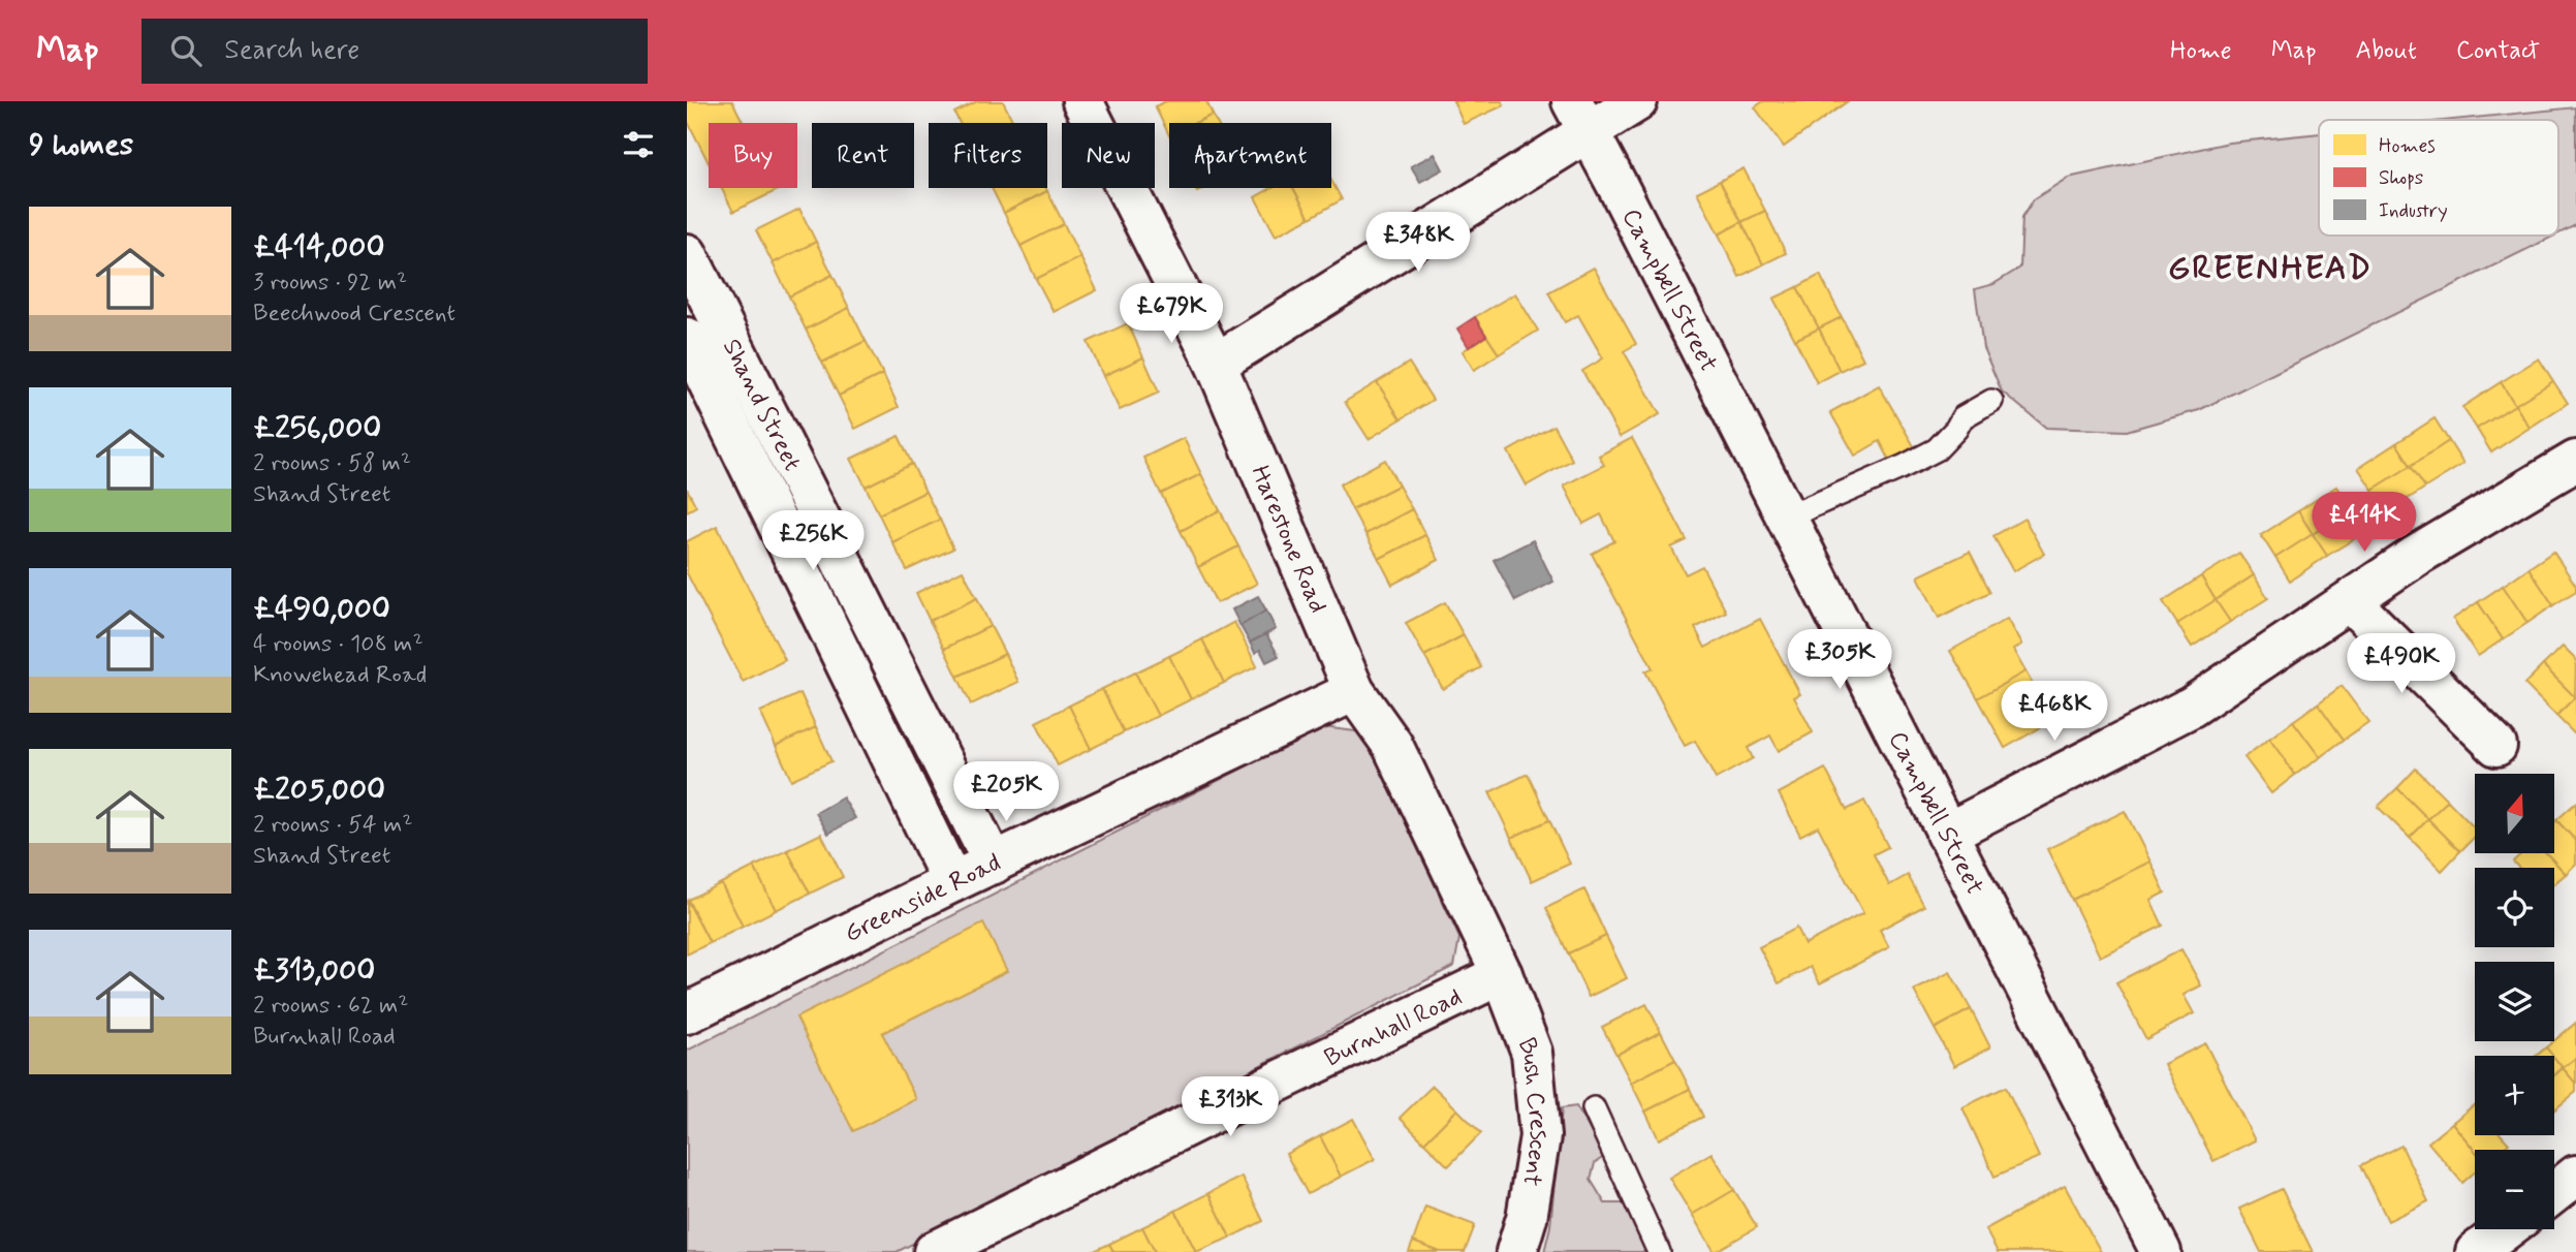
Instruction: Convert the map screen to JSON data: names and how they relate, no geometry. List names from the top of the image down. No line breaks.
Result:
{"streets":{"street":["Campbell Street","Shand Street","Harestone Road","Greenside Road","Burnhall Road","Bush Crescent"]},"crossings":[["Shand Street","Greenside Road"],["Harestone Road","Greenside Road"],["Harestone Road","Burnhall Road"],["Harestone Road","Bush Crescent"],["Burnhall Road","Bush Crescent"]],"districts":["GREENHEAD"],"legend":["Homes","Shops","Industry"],"north":"top","page":{"header":"Map","search":"Search here","nav":["Home","Map","About","Contact"],"heading":"9 homes","chip":["Buy","Rent","Filters","New","Apartment"],"list":[{"name":"£414,000","note":"3 rooms · 92 m² · Beechwood Crescent"},{"name":"£256,000","note":"2 rooms · 58 m² · Shand Street"},{"name":"£490,000","note":"4 rooms · 108 m² · Knowehead Road"},{"name":"£205,000","note":"2 rooms · 54 m² · Shand Street"},{"name":"£313,000","note":"2 rooms · 62 m² · Burnhall Road"}],"price":["£348K","£679K","£414K","£256K","£305K","£490K","£468K","£205K","£313K"],"map_buttons":["+","−"]}}
